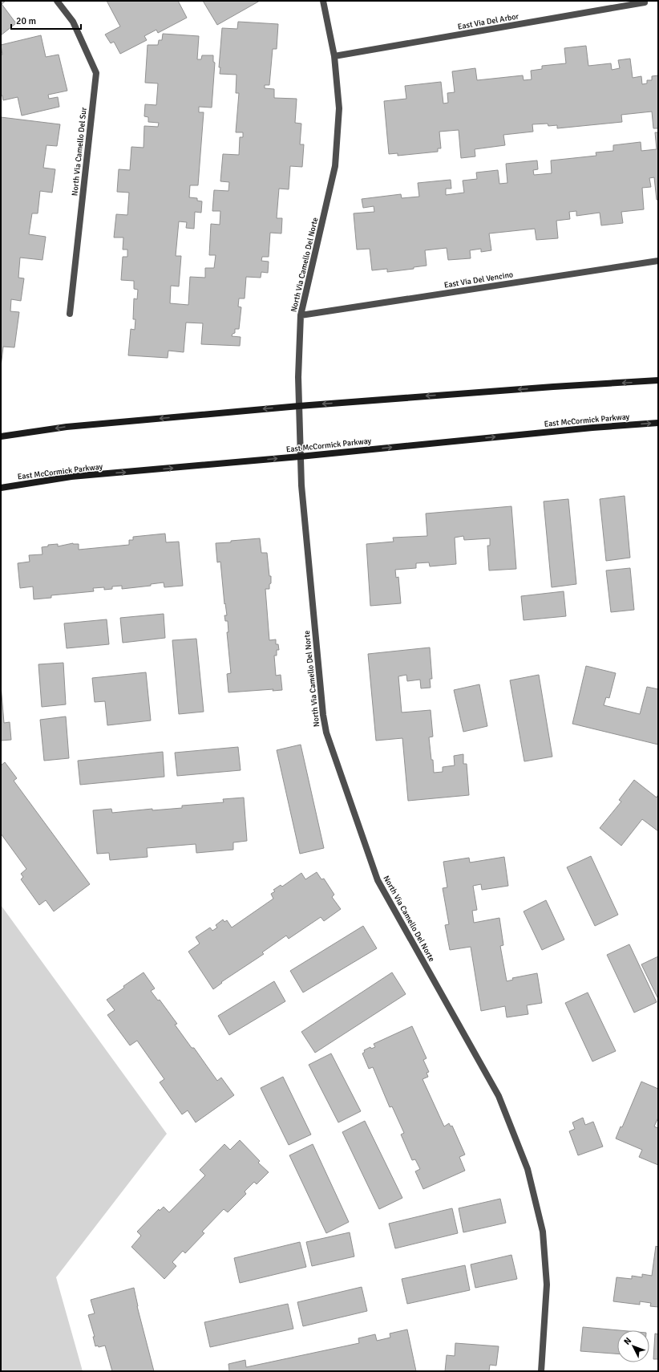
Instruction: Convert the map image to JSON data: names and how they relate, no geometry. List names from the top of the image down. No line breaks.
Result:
{"streets":{"main road":["East McCormick Parkway"],"street":["East Via Del Arbor","North Via Camello Del Sur","North Via Camello Del Norte","East Via Del Vencino"]},"crossings":[["East Via Del Arbor","North Via Camello Del Norte"],["North Via Camello Del Norte","East Via Del Vencino"],["North Via Camello Del Norte","East McCormick Parkway"]],"scale_bar":"20 m","north":"top left"}
